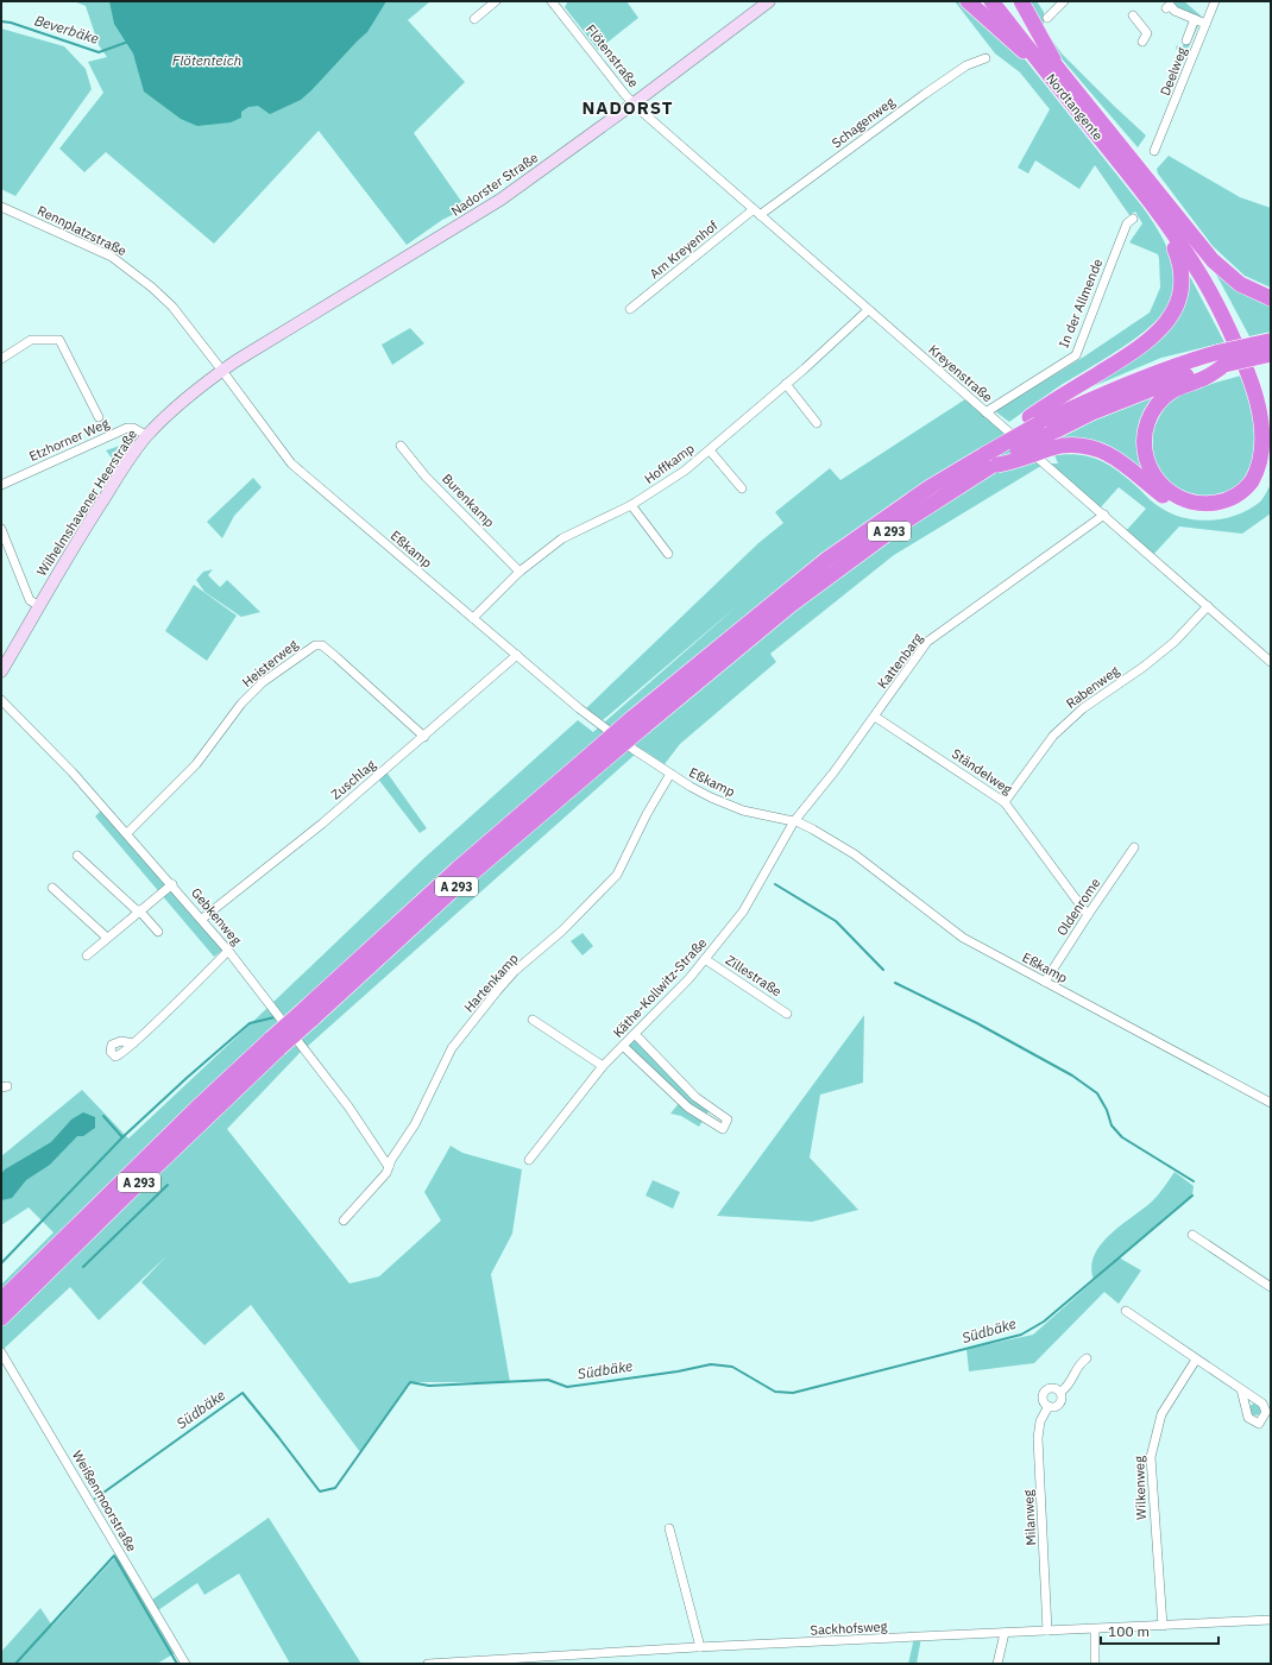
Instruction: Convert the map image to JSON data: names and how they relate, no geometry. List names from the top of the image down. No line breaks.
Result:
{"streets":{"highway":["Nordtangente","A 293"],"street":["Flötenstraße","Deelweg","Schagenweg","Nadorster Straße","Rennplatzstraße","Am Kreyenhof","In der Allmende","Kreyenstraße","Etzhorner Weg","Hoffkamp","Burenkamp","Wilhelmshavener Heerstraße","Eßkamp","Kattenbarg","Heisterweg","Rabenweg","Ständelweg","Zuschlag","Oldenrome","Gebkenweg","Zillestraße","Hartenkamp","Käthe-Kollwitz-Straße","Wilkenweg","Weißenmoorstraße","Milanweg","Sackhofsweg"]},"crossings":[["Flötenstraße","Nadorster Straße"],["Flötenstraße","Kreyenstraße"],["Schagenweg","Am Kreyenhof"],["Schagenweg","Kreyenstraße"],["Nadorster Straße","Rennplatzstraße"],["Nadorster Straße","Kreyenstraße"],["Nadorster Straße","Wilhelmshavener Heerstraße"],["Nadorster Straße","Eßkamp"],["Rennplatzstraße","Wilhelmshavener Heerstraße"],["Rennplatzstraße","Eßkamp"],["Am Kreyenhof","Kreyenstraße"],["In der Allmende","Kreyenstraße"],["Kreyenstraße","Hoffkamp"],["Kreyenstraße","Kattenbarg"],["Kreyenstraße","Rabenweg"],["Etzhorner Weg","Wilhelmshavener Heerstraße"],["Hoffkamp","Burenkamp"],["Hoffkamp","Eßkamp"],["Wilhelmshavener Heerstraße","Eßkamp"],["Eßkamp","Kattenbarg"],["Eßkamp","Zuschlag"],["Eßkamp","Oldenrome"],["Eßkamp","Hartenkamp"],["Eßkamp","Käthe-Kollwitz-Straße"],["Kattenbarg","Ständelweg"],["Kattenbarg","Käthe-Kollwitz-Straße"],["Heisterweg","Zuschlag"],["Heisterweg","Gebkenweg"],["Rabenweg","Ständelweg"],["Ständelweg","Oldenrome"],["Zuschlag","Gebkenweg"],["Gebkenweg","Hartenkamp"],["Zillestraße","Käthe-Kollwitz-Straße"],["Wilkenweg","Sackhofsweg"],["Milanweg","Sackhofsweg"]],"districts":["NADORST"],"water":["Beverbäke","Flötenteich","Südbäke"],"scale_bar":"100 m"}
